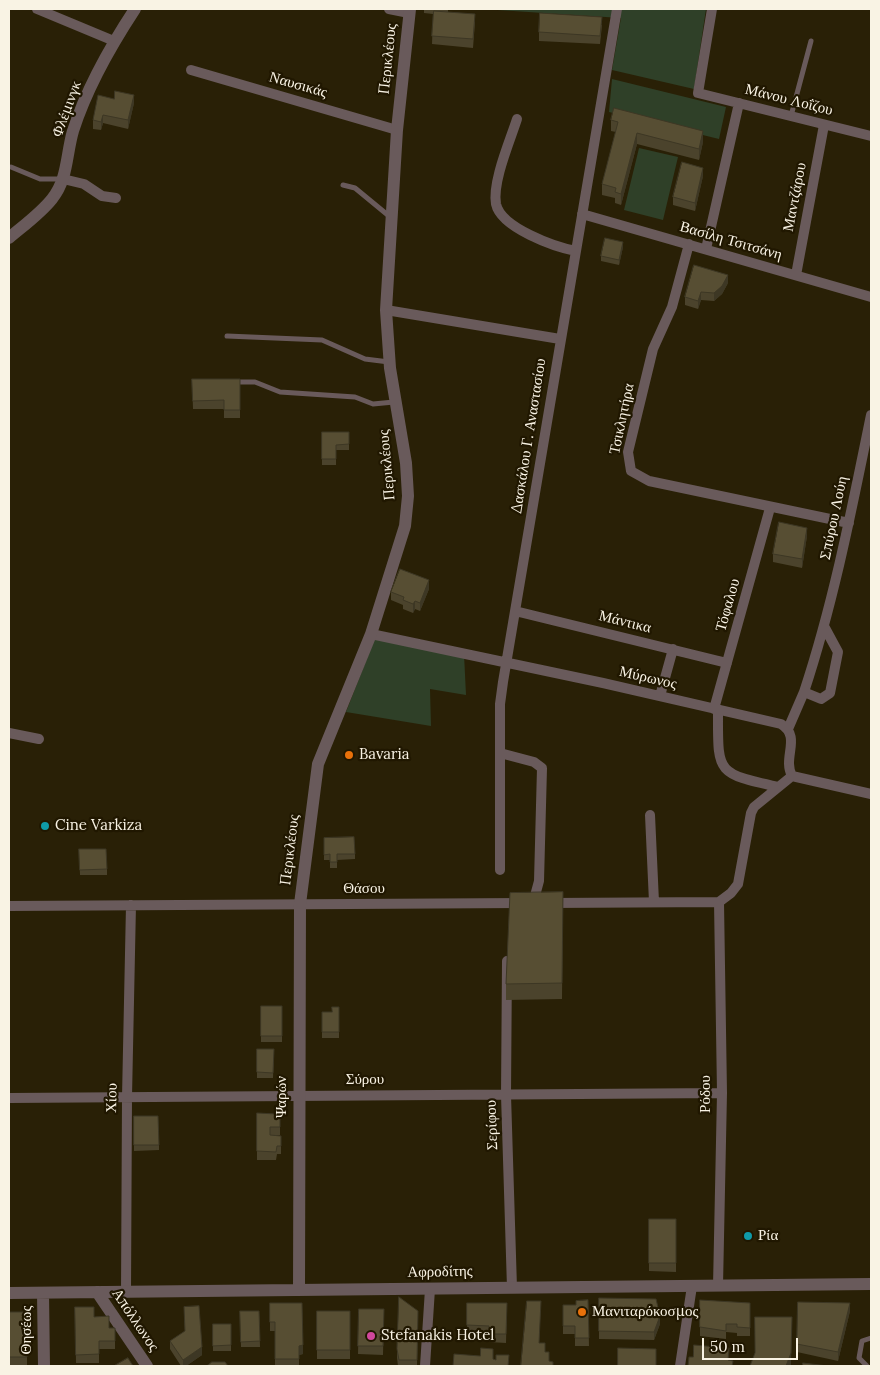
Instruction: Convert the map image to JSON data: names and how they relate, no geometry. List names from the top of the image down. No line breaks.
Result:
{"streets":{"street":["Περικλέους","Ναυσικάς","Μάνου Λοΐζου","Φλέμινγκ","Μαντζάρου","Βασίλη Τσιτσάνη","Τσικλητήρα","Δασκάλου Γ. Αναστασίου","Σπύρου Λούη","Τόφαλου","Μάντικα","Μύρωνος","Θάσου","Σύρου","Ρόδου","Ψαρών","Χίου","Σερίφου","Αφροδίτης","Απόλλωνος","Θησέως"]},"crossings":[["Περικλέους","Ναυσικάς"],["Περικλέους","Μύρωνος"],["Περικλέους","Θάσου"],["Περικλέους","Ψαρών"],["Μάνου Λοΐζου","Μαντζάρου"],["Μαντζάρου","Βασίλη Τσιτσάνη"],["Βασίλη Τσιτσάνη","Τσικλητήρα"],["Βασίλη Τσιτσάνη","Δασκάλου Γ. Αναστασίου"],["Τσικλητήρα","Σπύρου Λούη"],["Τσικλητήρα","Τόφαλου"],["Δασκάλου Γ. Αναστασίου","Μάντικα"],["Δασκάλου Γ. Αναστασίου","Μύρωνος"],["Σπύρου Λούη","Μύρωνος"],["Τόφαλου","Μάντικα"],["Τόφαλου","Μύρωνος"],["Θάσου","Ρόδου"],["Θάσου","Ψαρών"],["Θάσου","Χίου"],["Σύρου","Ρόδου"],["Σύρου","Ψαρών"],["Σύρου","Χίου"],["Σύρου","Σερίφου"],["Ρόδου","Αφροδίτης"],["Ψαρών","Αφροδίτης"],["Χίου","Αφροδίτης"],["Σερίφου","Αφροδίτης"],["Αφροδίτης","Απόλλωνος"],["Αφροδίτης","Θησέως"]],"places":["Bavaria","Cine Varkiza","Ρία","Μανιταρόκοσμος","Stefanakis Hotel"],"scale_bar":"50 m"}
